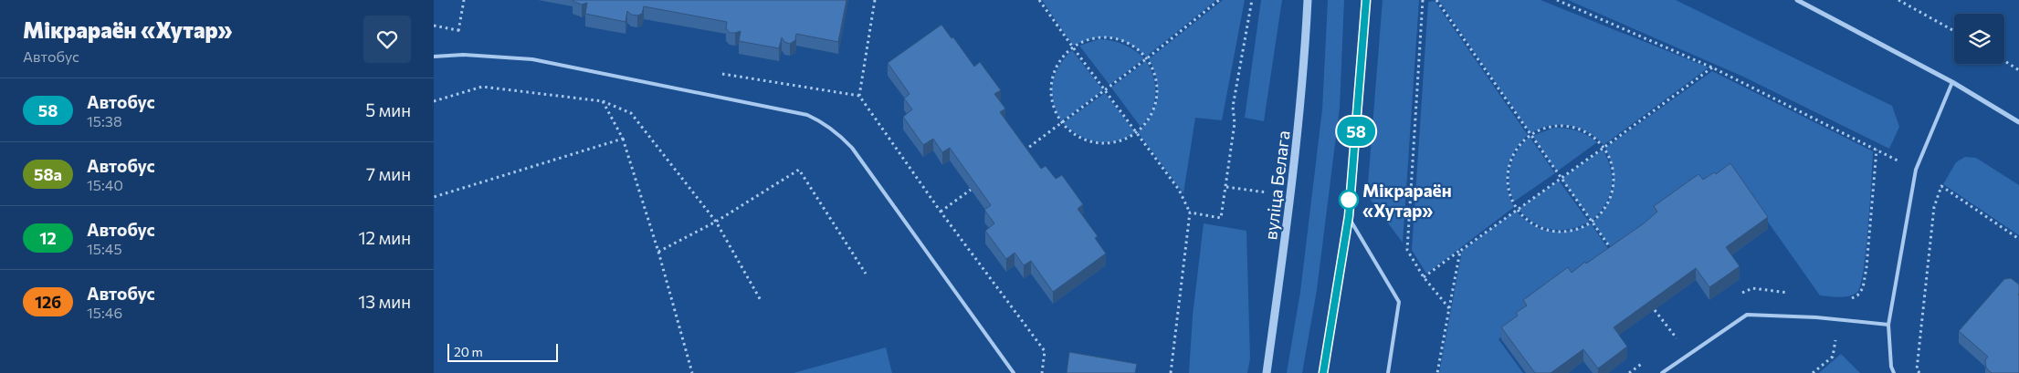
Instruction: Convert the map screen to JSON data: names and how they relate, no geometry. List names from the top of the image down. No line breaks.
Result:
{"streets":{"street":["вуліца Белага"]},"places":["Мікрараён «Хутар»"],"lines":["bus line 58"],"scale_bar":"20 m","page":{"heading":["Мікрараён «Хутар»","Автобус"],"on_map":"58","list":[{"mark":"58","name":"Автобус","note":"15:38","value":"5 мин"},{"mark":"58а","name":"Автобус","note":"15:40","value":"7 мин"},{"mark":"12","name":"Автобус","note":"15:45","value":"12 мин"},{"mark":"12б","name":"Автобус","note":"15:46","value":"13 мин"}],"scale":"20 m"}}
